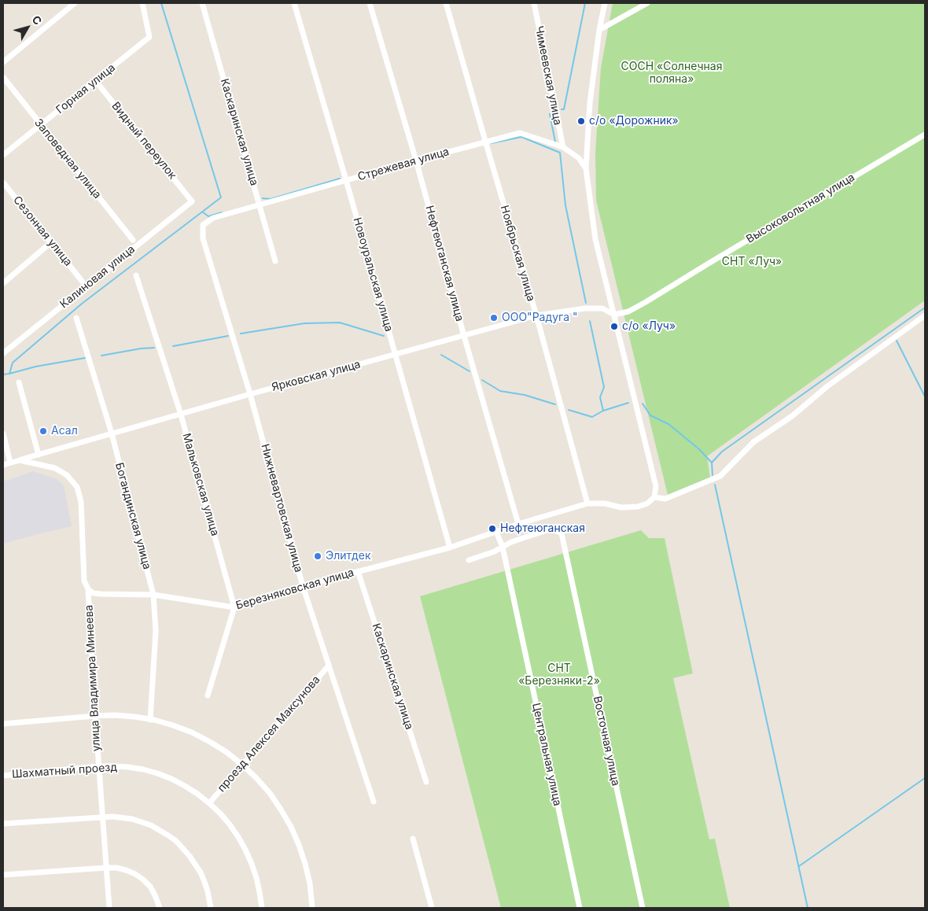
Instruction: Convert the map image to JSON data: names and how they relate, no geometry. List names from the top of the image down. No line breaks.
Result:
{"streets":{"street":["Чимеевская улица","Горная улица","Каскаринская улица","Видный переулок","Заповедная улица","Стрежевая улица","Высоковольтная улица","Сезонная улица","Ноябрьская улица","Нефтеюганская улица","Новоуральская улица","Калиновая улица","Ярковская улица","Мальковская улица","Нижневартовская улица","Богандинская улица","Березняковская улица","улица Владимира Минеева","проезд Алексея Максунова","Восточная улица","Центральная улица","Шахматный проезд"]},"crossings":[["Чимеевская улица","Стрежевая улица"],["Горная улица","Видный переулок"],["Горная улица","Заповедная улица"],["Каскаринская улица","Стрежевая улица"],["Каскаринская улица","Березняковская улица"],["Видный переулок","Калиновая улица"],["Стрежевая улица","Ноябрьская улица"],["Стрежевая улица","Нефтеюганская улица"],["Стрежевая улица","Новоуральская улица"],["Стрежевая улица","Нижневартовская улица"],["Высоковольтная улица","Ярковская улица"],["Ноябрьская улица","Ярковская улица"],["Ноябрьская улица","Березняковская улица"],["Нефтеюганская улица","Ярковская улица"],["Нефтеюганская улица","Березняковская улица"],["Новоуральская улица","Ярковская улица"],["Новоуральская улица","Березняковская улица"],["Ярковская улица","Мальковская улица"],["Ярковская улица","Нижневартовская улица"],["Ярковская улица","Богандинская улица"],["Мальковская улица","Березняковская улица"],["Нижневартовская улица","Березняковская улица"],["Нижневартовская улица","проезд Алексея Максунова"],["Богандинская улица","Березняковская улица"],["Березняковская улица","улица Владимира Минеева"],["Березняковская улица","Центральная улица"],["улица Владимира Минеева","Шахматный проезд"],["проезд Алексея Максунова","Шахматный проезд"],["Восточная улица","Центральная улица"]],"parks":["СОСН «Солнечная поляна»","СНТ «Луч»","СНТ «Березняки-2»"],"places":["с/о «Дорожник»","ООО\"Радуга \"","с/о «Луч»","Асал","Нефтеюганская","Элитдек"],"north":"top right"}
